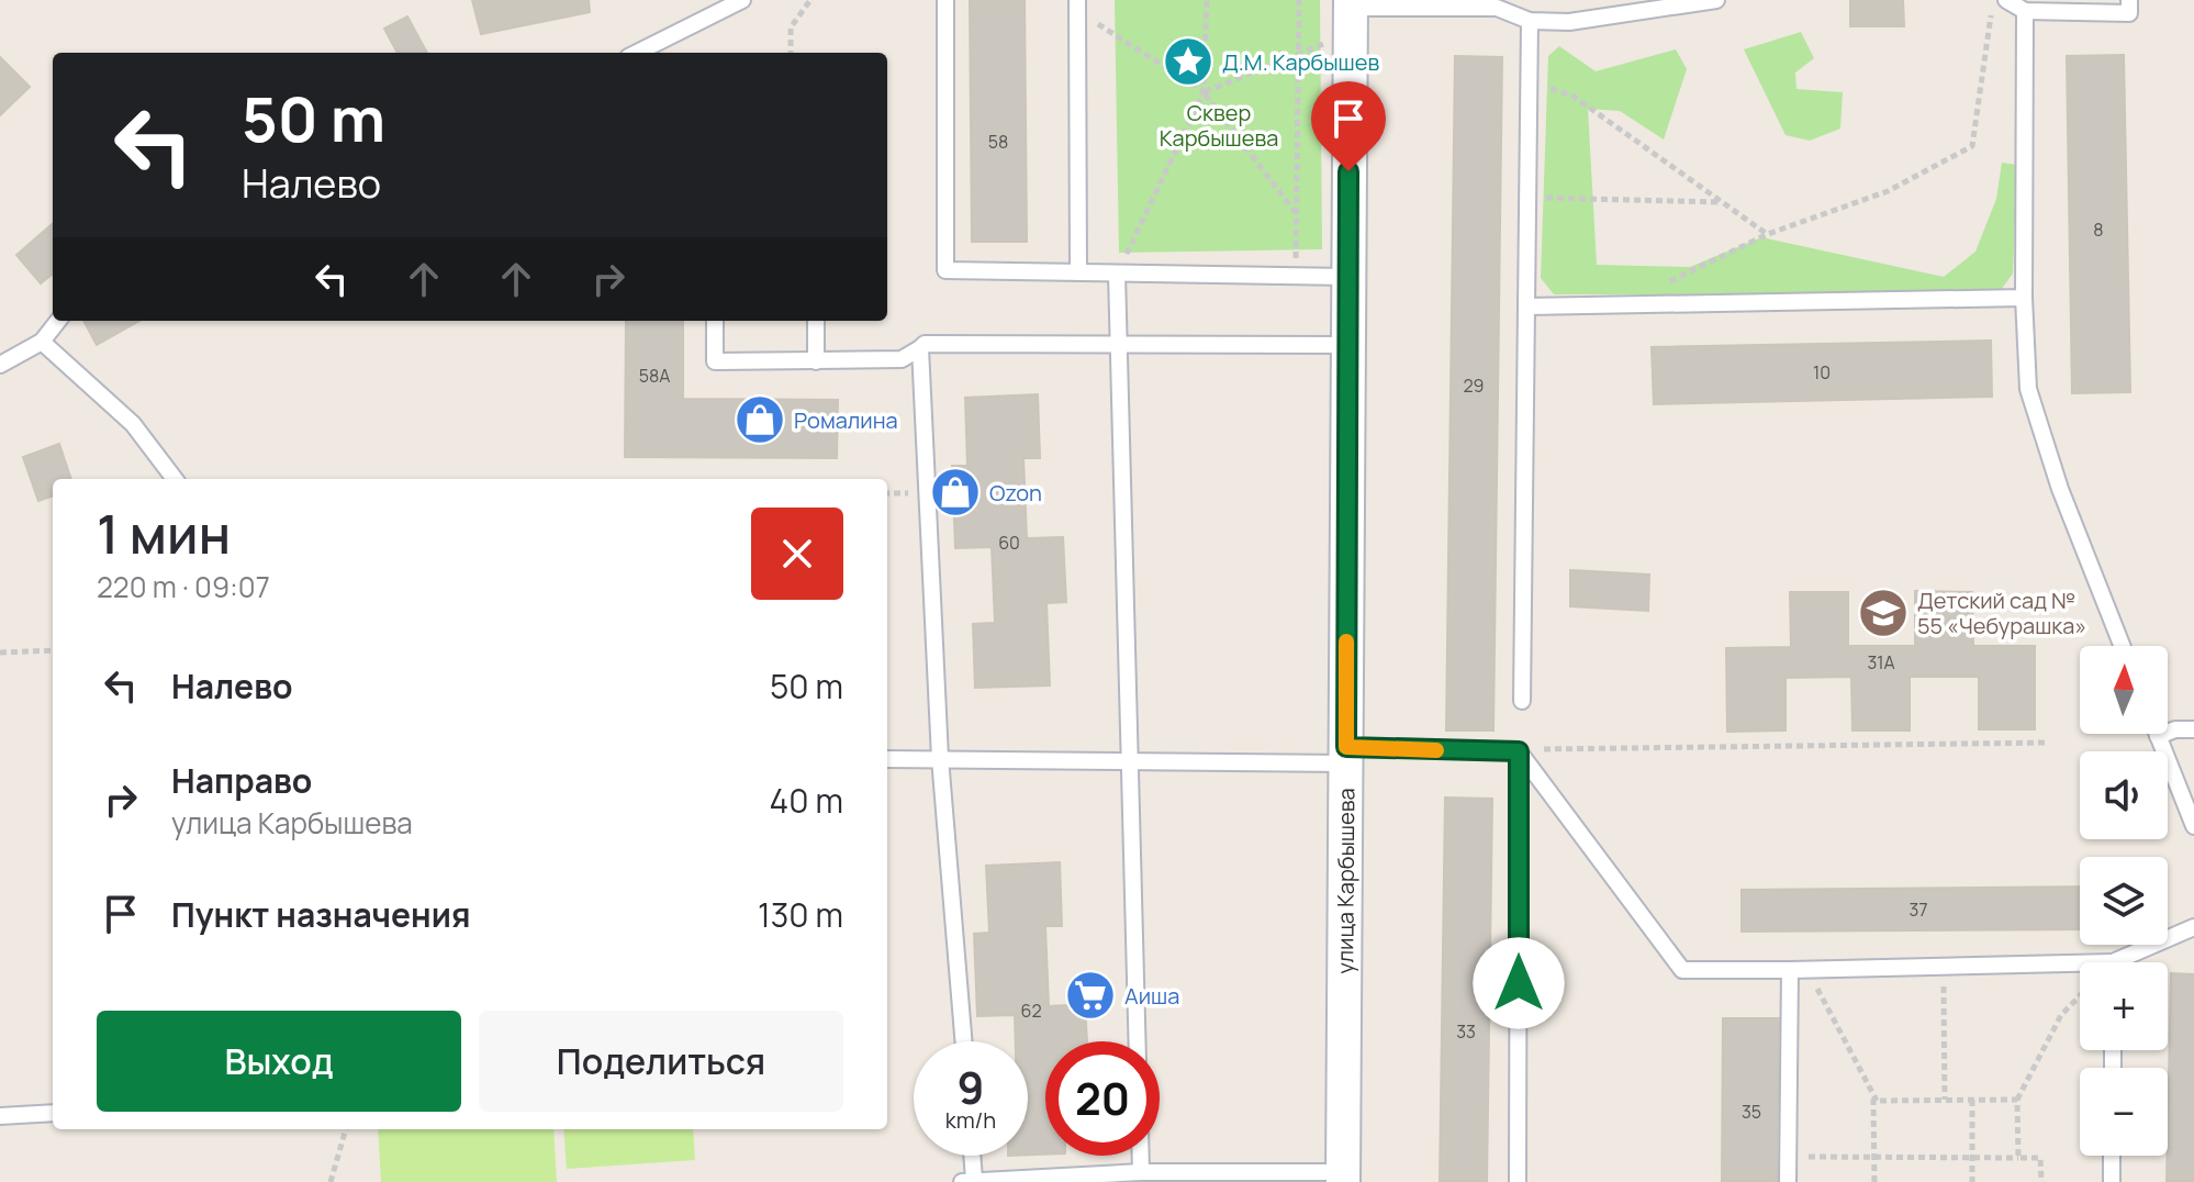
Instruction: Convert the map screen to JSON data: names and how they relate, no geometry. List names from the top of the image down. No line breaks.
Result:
{"streets":{"street":["улица Карбышева"]},"parks":["Сквер Карбышева"],"places":{"place":["Д.М. Карбышев"],"shop":["Ромалина","Ozon"],"school or university":["Детский сад № 55 «Чебурашка»"],"supermarket":["Аиша"]},"house_numbers":["58","8","10","58А","29","60","31А","37","62","33","35"],"north":"top","page":{"turn":["50 m","Налево"],"heading":["1 мин","220 m · 09:07"],"list":[{"name":"Налево","value":"50 m"},{"name":"Направо","note":"улица Карбышева","value":"40 m"},{"name":"Пункт назначения","value":"130 m"}],"map_buttons":["+","−"],"buttons":["Выход","Поделиться"],"speed":"9 km/h","limit":"20"}}
